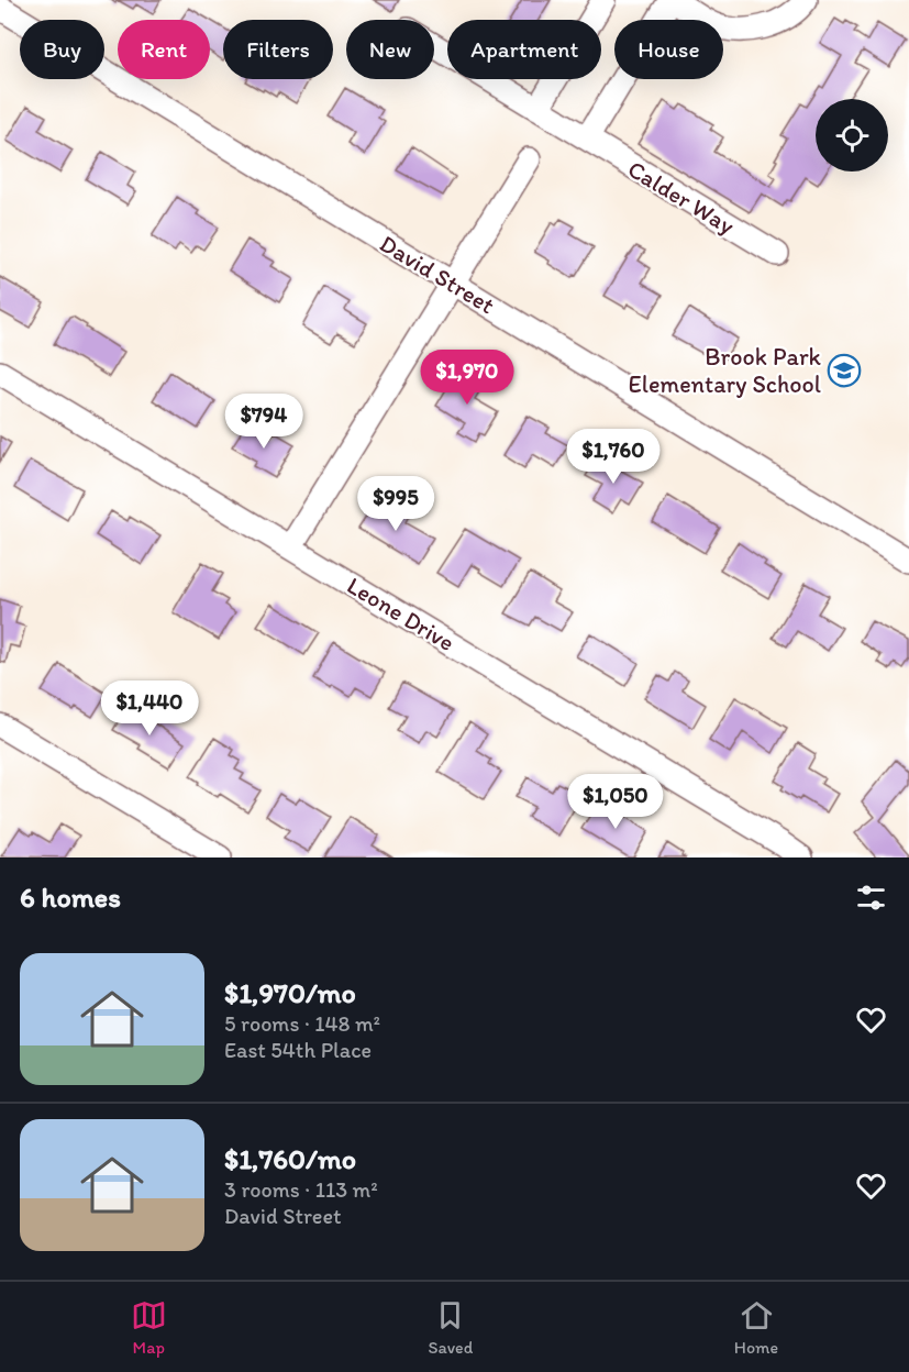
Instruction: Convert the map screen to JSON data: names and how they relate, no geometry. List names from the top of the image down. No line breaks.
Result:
{"streets":{"street":["Calder Way","David Street","Leone Drive"]},"places":{"school or university":["Brook Park Elementary School"]},"page":{"chip":["Buy","Rent","Filters","New","Apartment","House"],"price":["$1,970","$794","$1,760","$995","$1,440","$1,050"],"heading":"6 homes","list":[{"name":"$1,970/mo","note":"5 rooms · 148 m² · East 54th Place"},{"name":"$1,760/mo","note":"3 rooms · 113 m² · David Street"}],"tabs":["Map","Saved","Home"]}}
